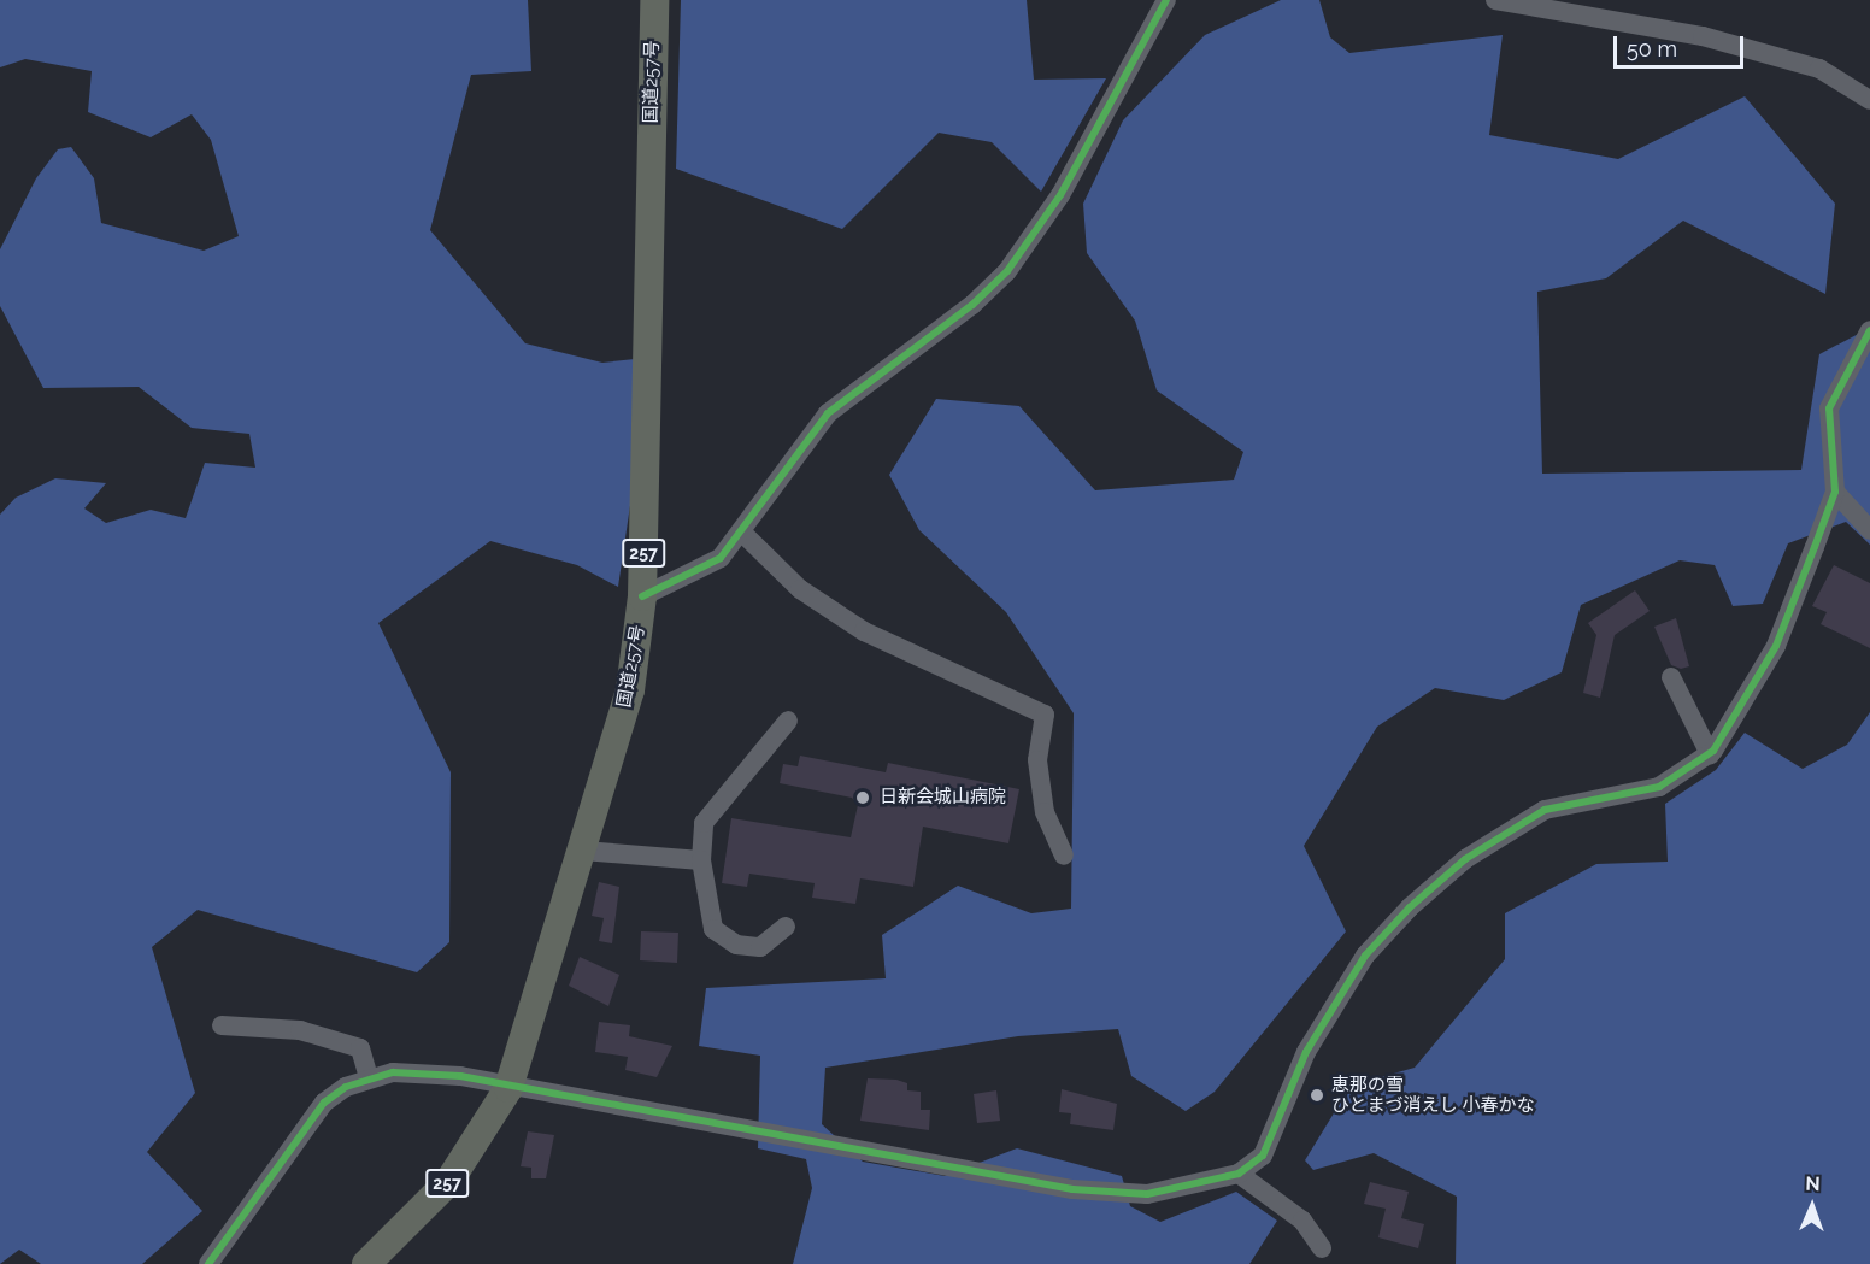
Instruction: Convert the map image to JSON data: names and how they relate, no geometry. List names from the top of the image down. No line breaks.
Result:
{"streets":{"highway":["国道257号","257"]},"places":["日新会城山病院","恵那の雪 ひとまづ消えし 小春かな"],"scale_bar":"50 m","north":"top"}
